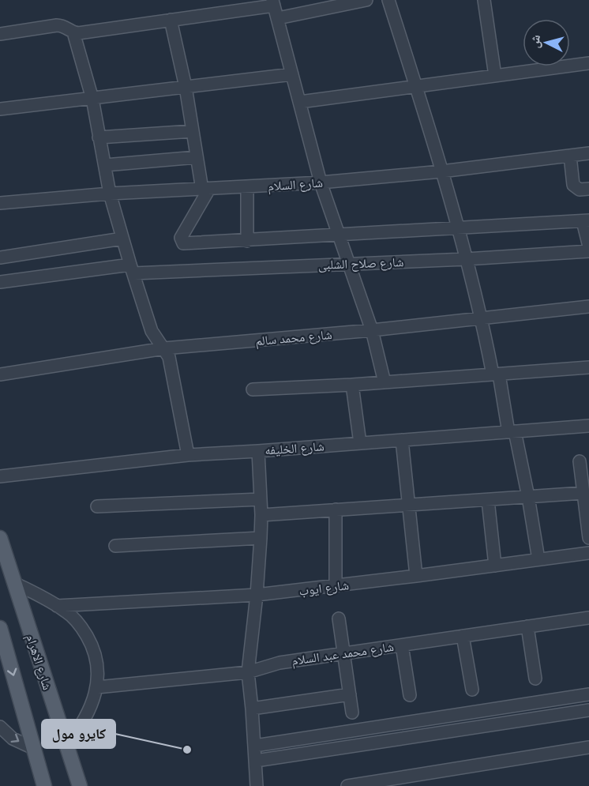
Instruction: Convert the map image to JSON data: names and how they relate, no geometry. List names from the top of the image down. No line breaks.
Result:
{"streets":{"main road":["شارع الاهرام"],"street":["شارع السلام","شارع صلاح الشلبى","شارع محمد سالم","شارع الخليفه","شارع ايوب","شارع محمد عبد السلام"]},"places":["كايرو مول"],"north":"left"}
